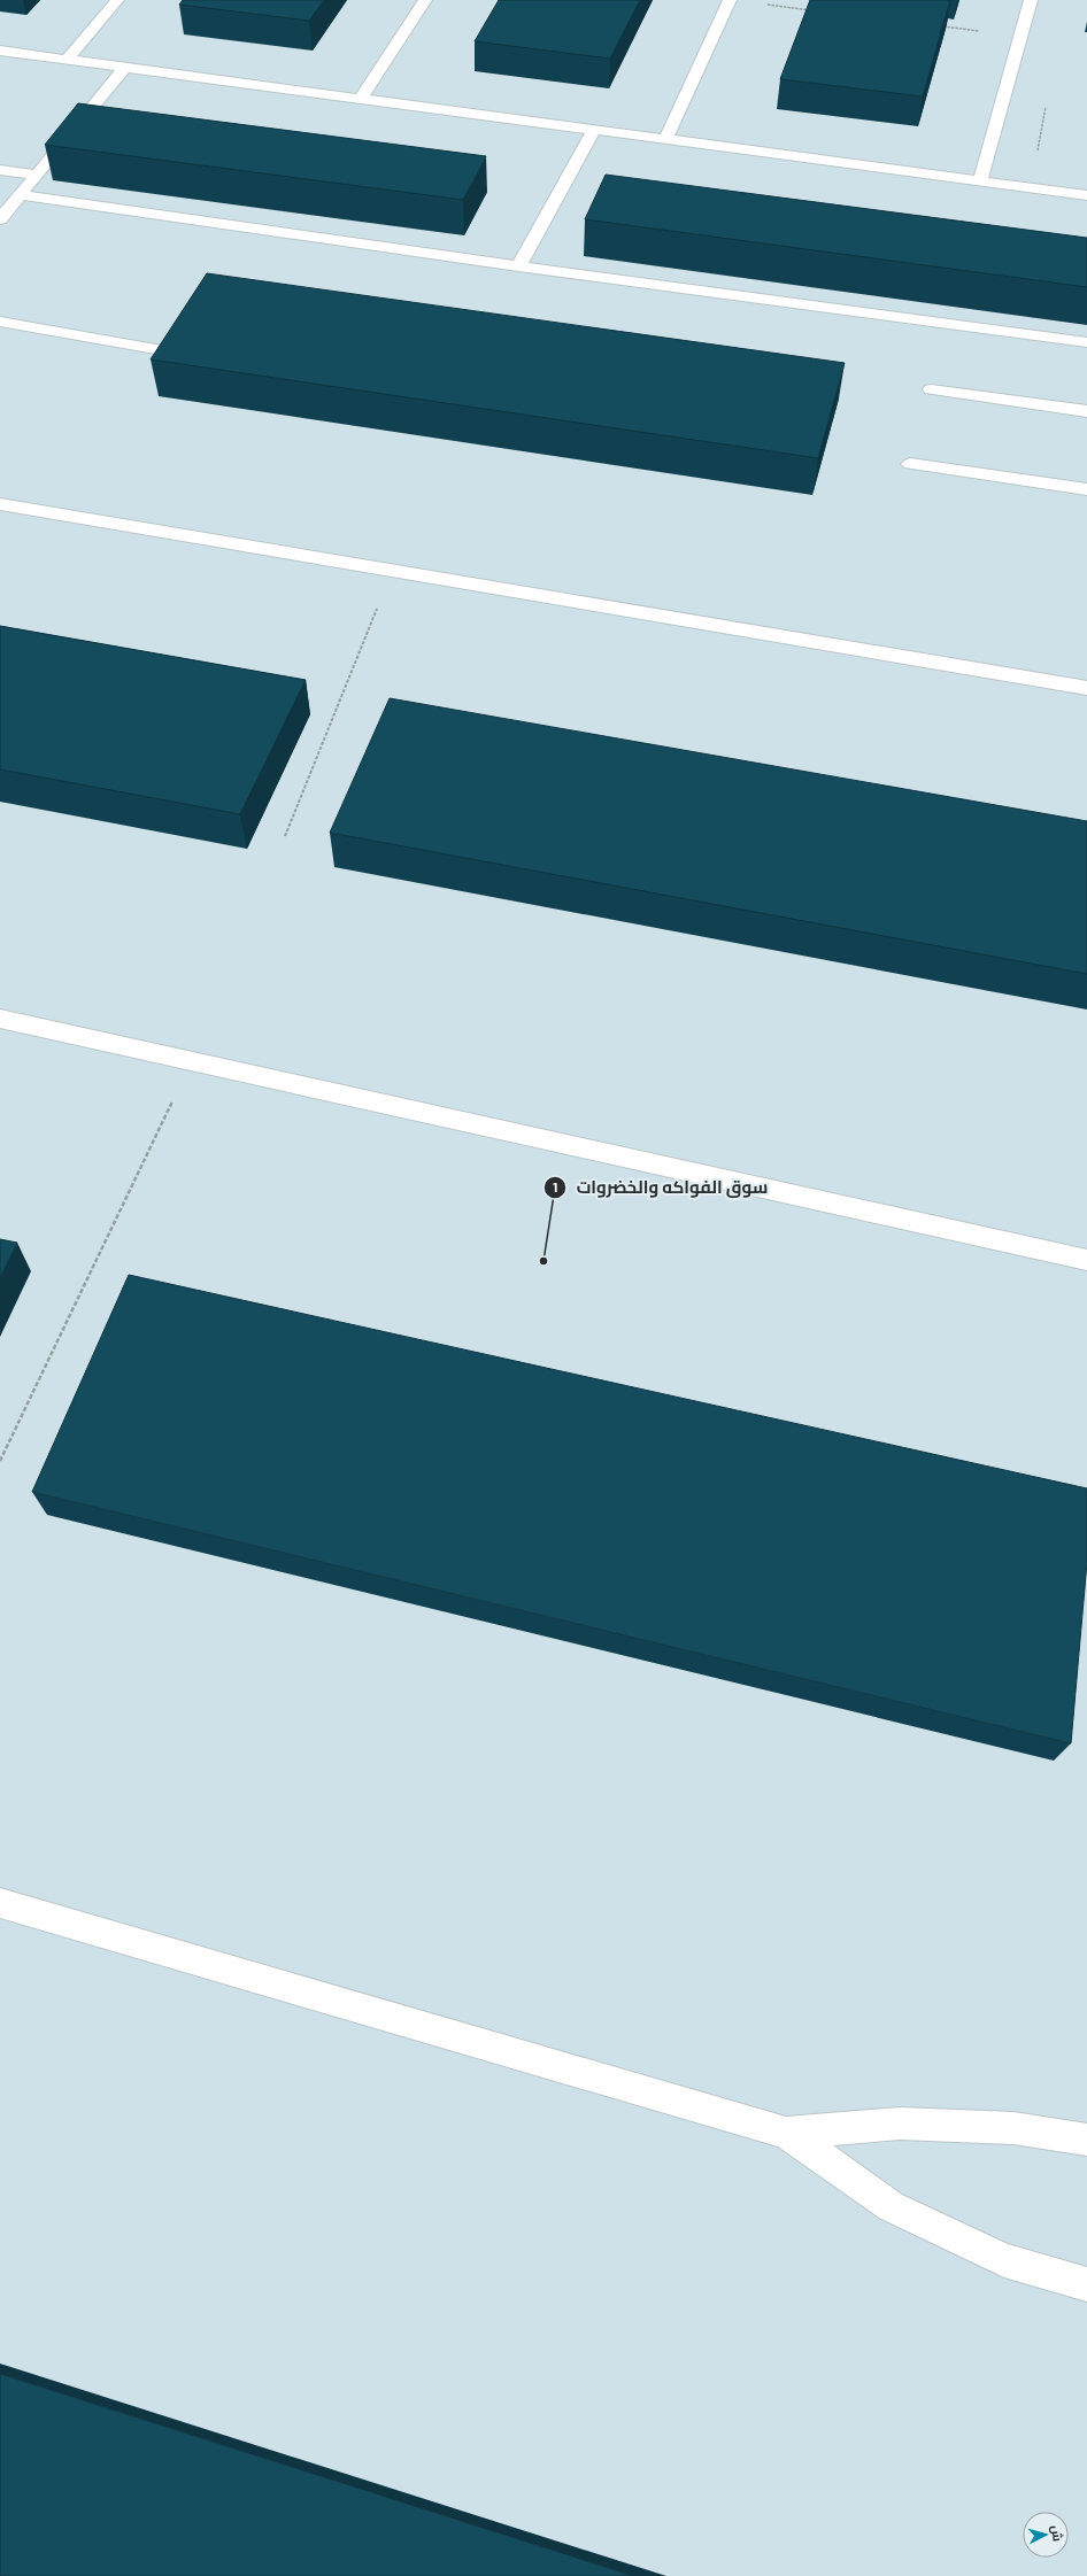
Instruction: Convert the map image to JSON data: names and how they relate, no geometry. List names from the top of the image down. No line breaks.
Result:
{"places":["سوق الفواكه والخضروات"],"north":"right"}
